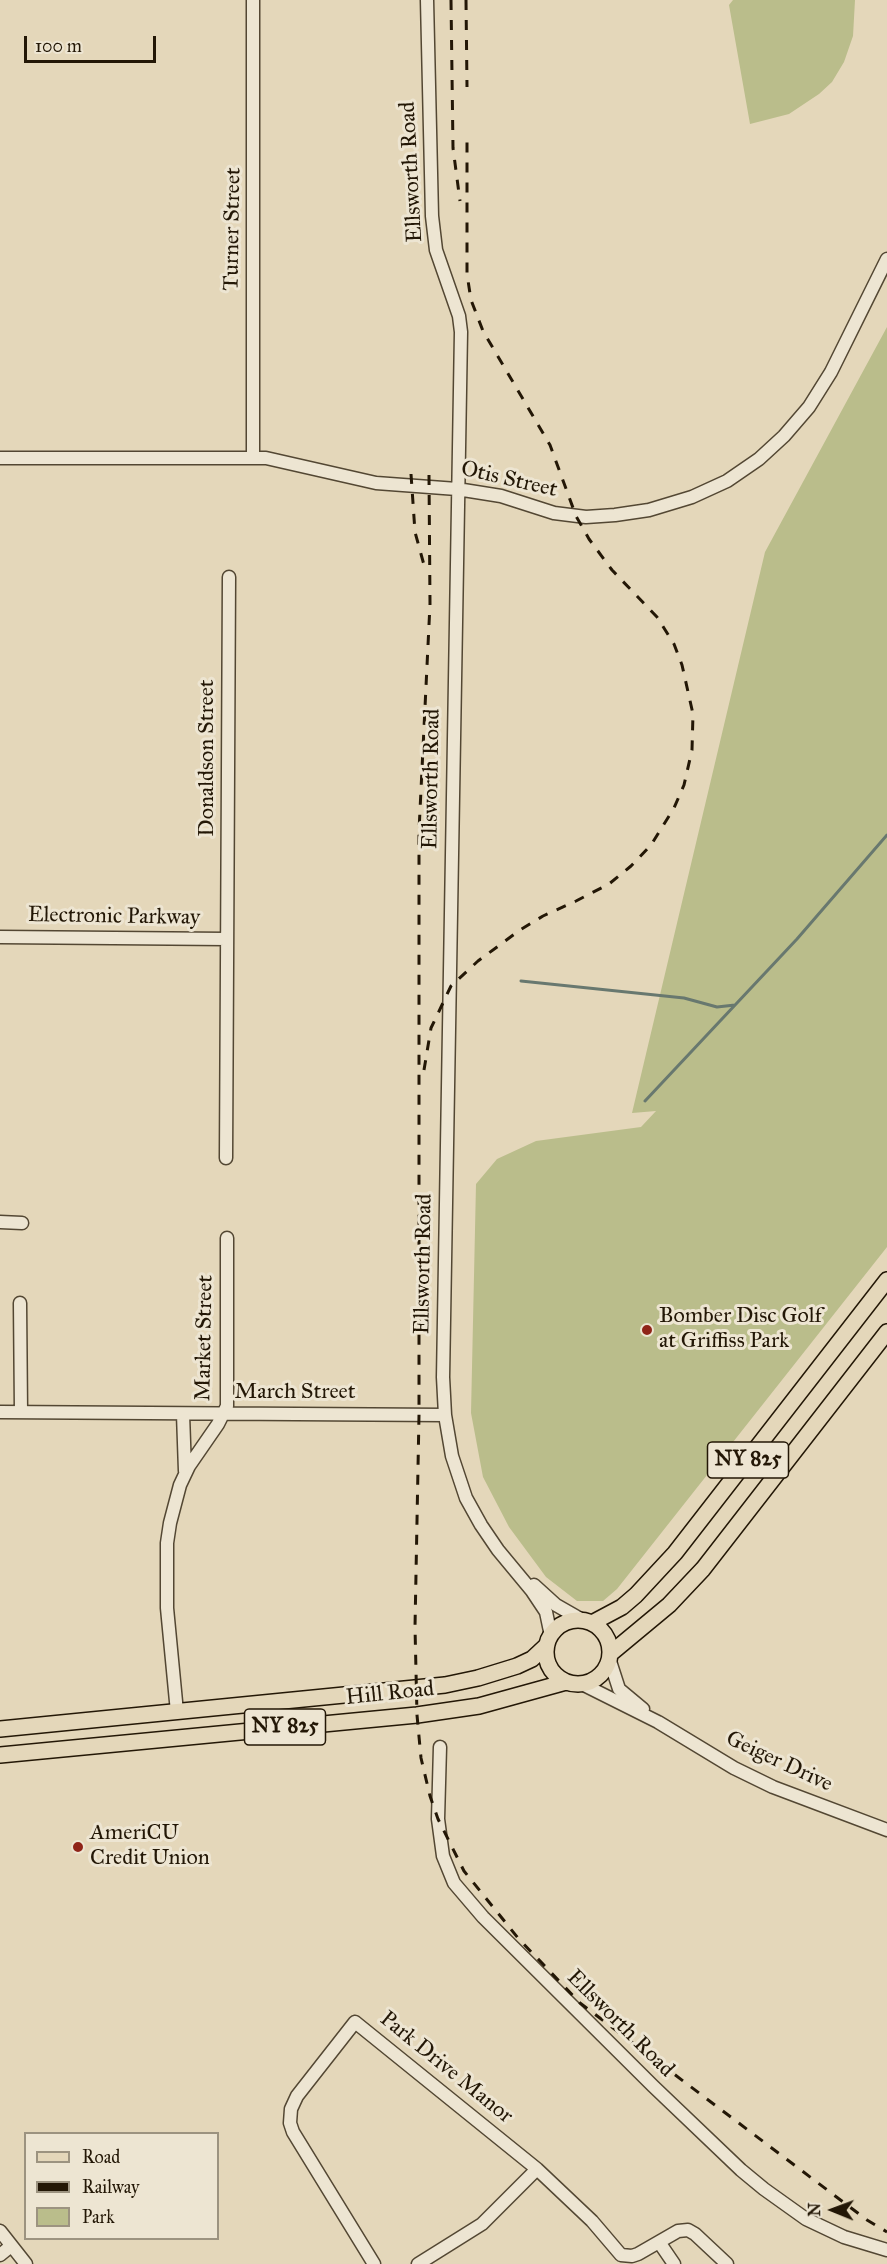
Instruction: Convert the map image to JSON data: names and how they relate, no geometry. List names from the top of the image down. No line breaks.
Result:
{"streets":{"main road":["NY 825","Hill Road"],"street":["Ellsworth Road","Turner Street","Otis Street","Donaldson Street","Electronic Parkway","Market Street","March Street","Geiger Drive","Park Drive Manor"]},"crossings":[["Ellsworth Road","Otis Street"],["Ellsworth Road","March Street"],["Ellsworth Road","NY 825"],["Ellsworth Road","Hill Road"],["Ellsworth Road","Geiger Drive"],["Turner Street","Otis Street"],["Donaldson Street","Electronic Parkway"],["Market Street","March Street"],["Market Street","Hill Road"],["NY 825","Hill Road"],["NY 825","Geiger Drive"],["Hill Road","Geiger Drive"]],"places":["Bomber Disc Golf at Griffiss Park","AmeriCU Credit Union"],"legend":["Road","Railway","Park"],"scale_bar":"100 m","north":"left"}
